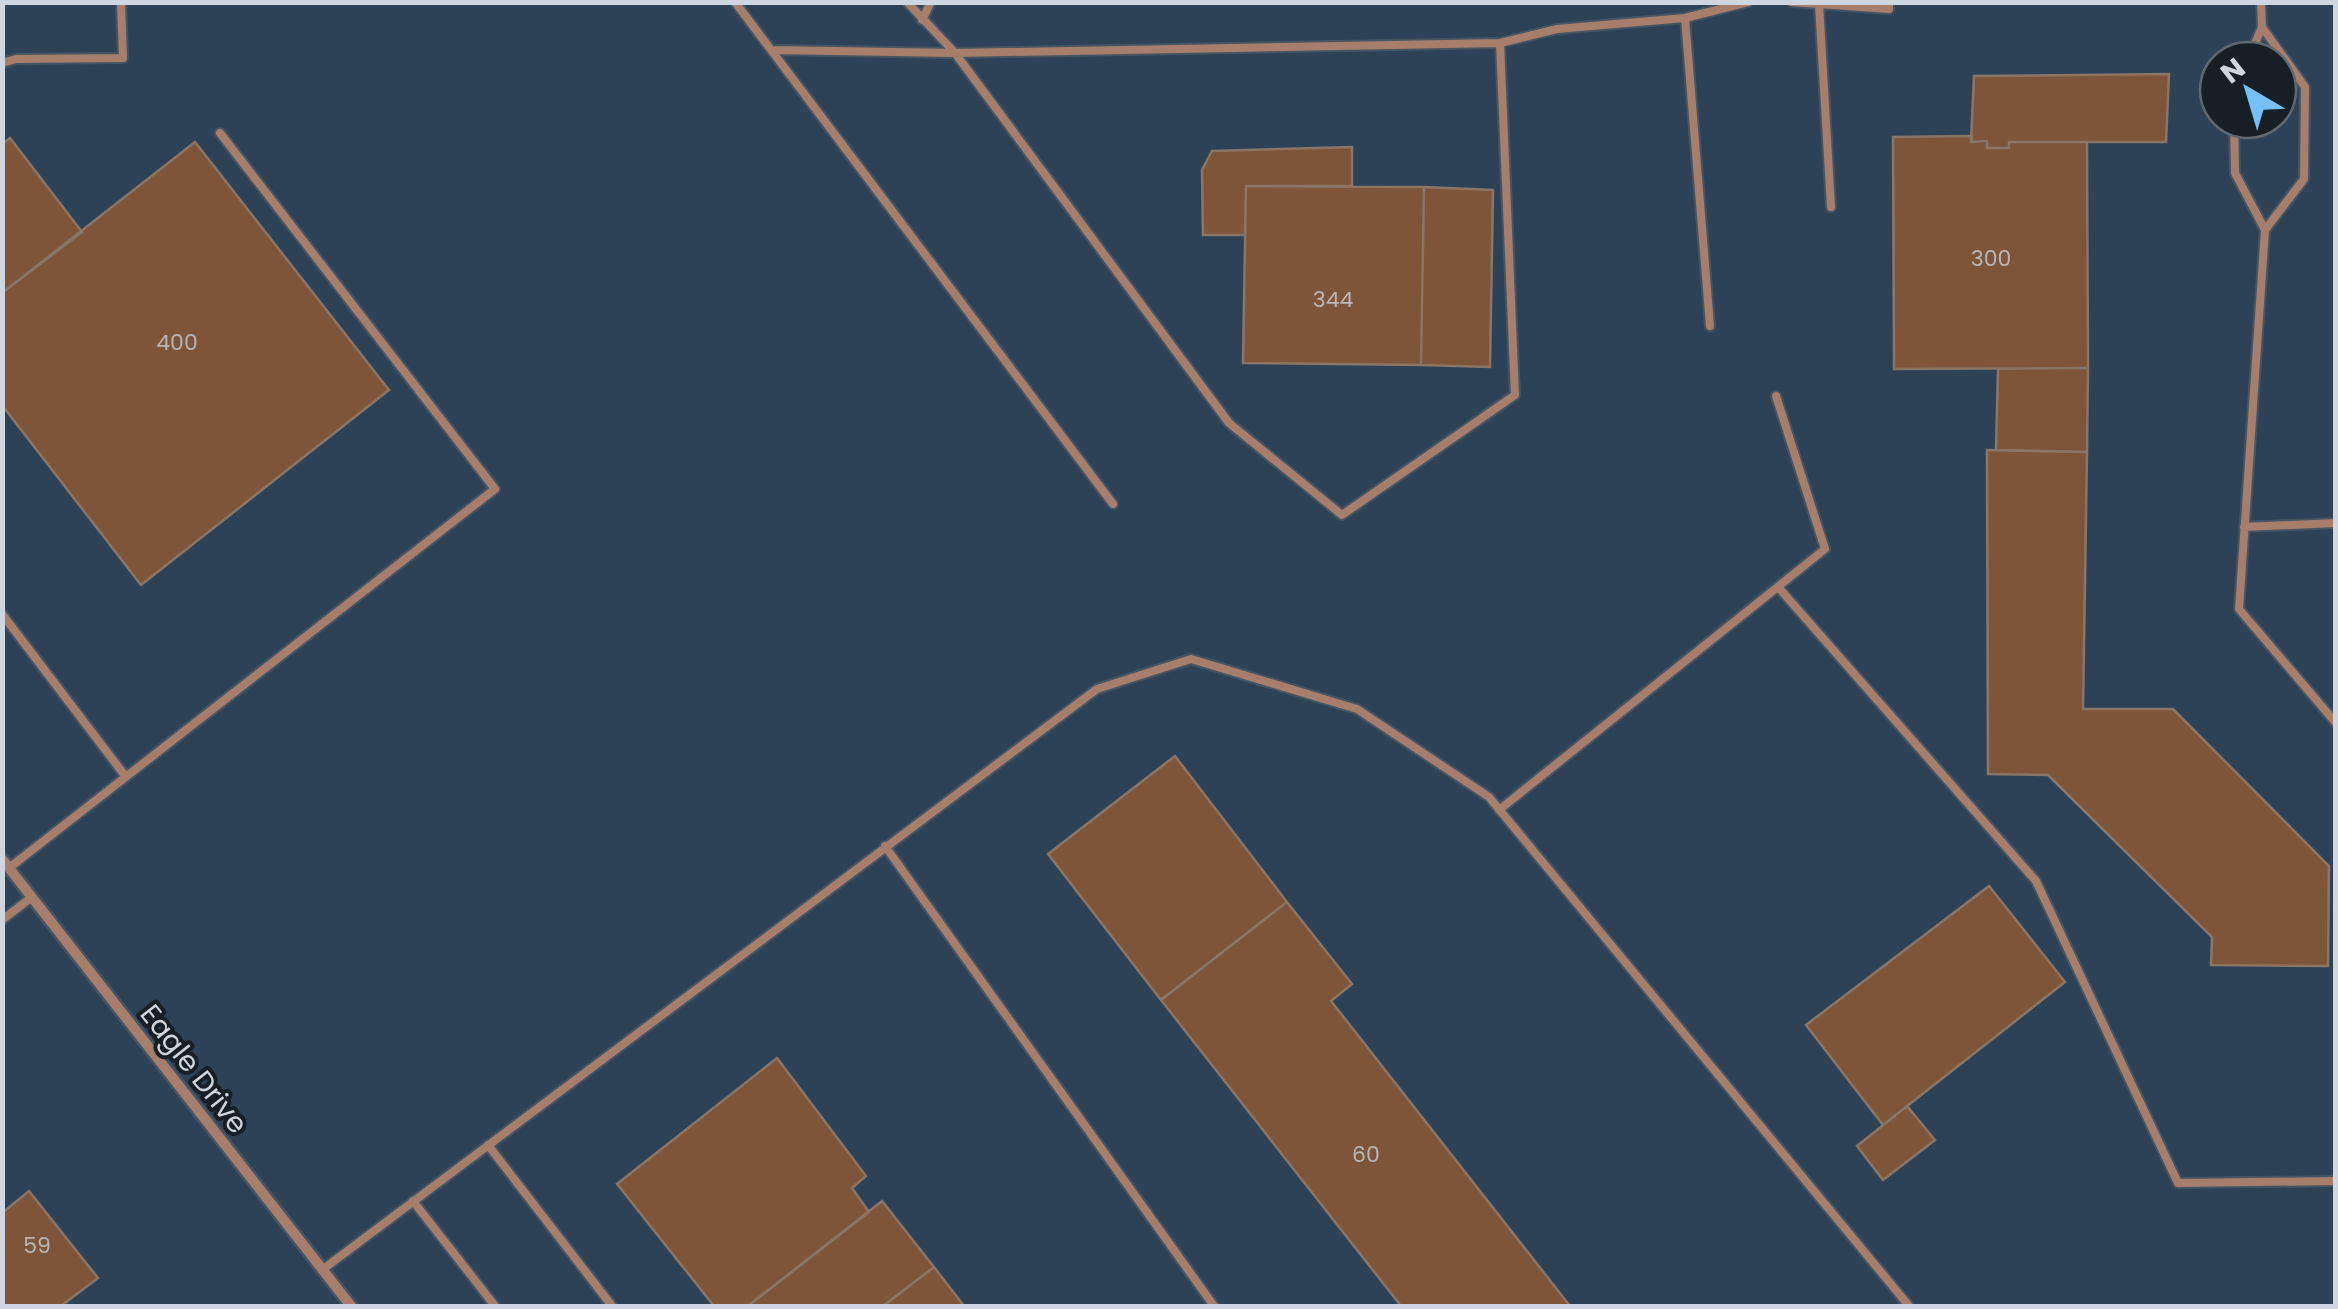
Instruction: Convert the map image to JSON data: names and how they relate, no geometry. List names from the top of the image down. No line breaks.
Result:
{"streets":{"street":["Eagle Drive"]},"house_numbers":["300","344","400","60","59"],"north":"top left"}
